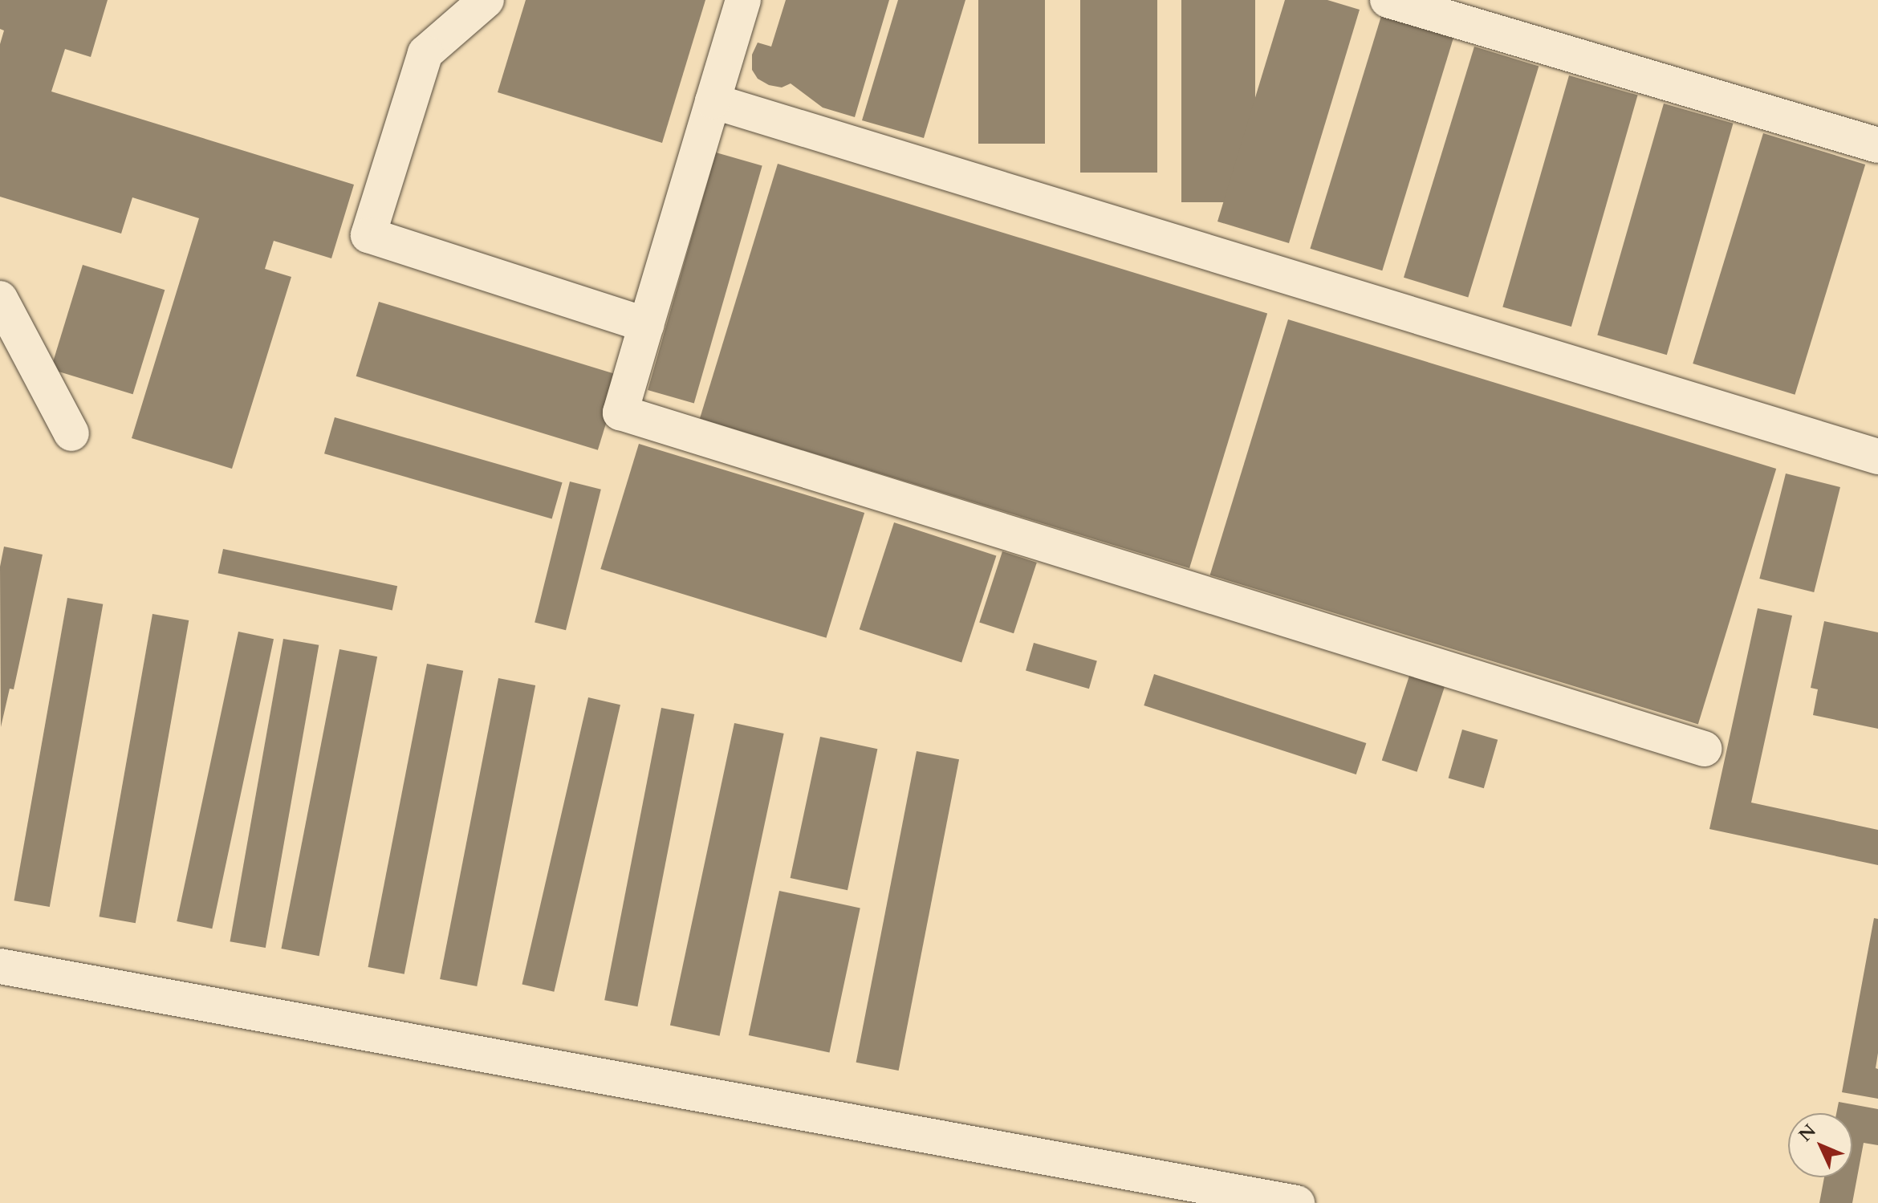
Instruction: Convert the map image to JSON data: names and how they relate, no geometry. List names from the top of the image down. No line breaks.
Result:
{"north":"top left"}
